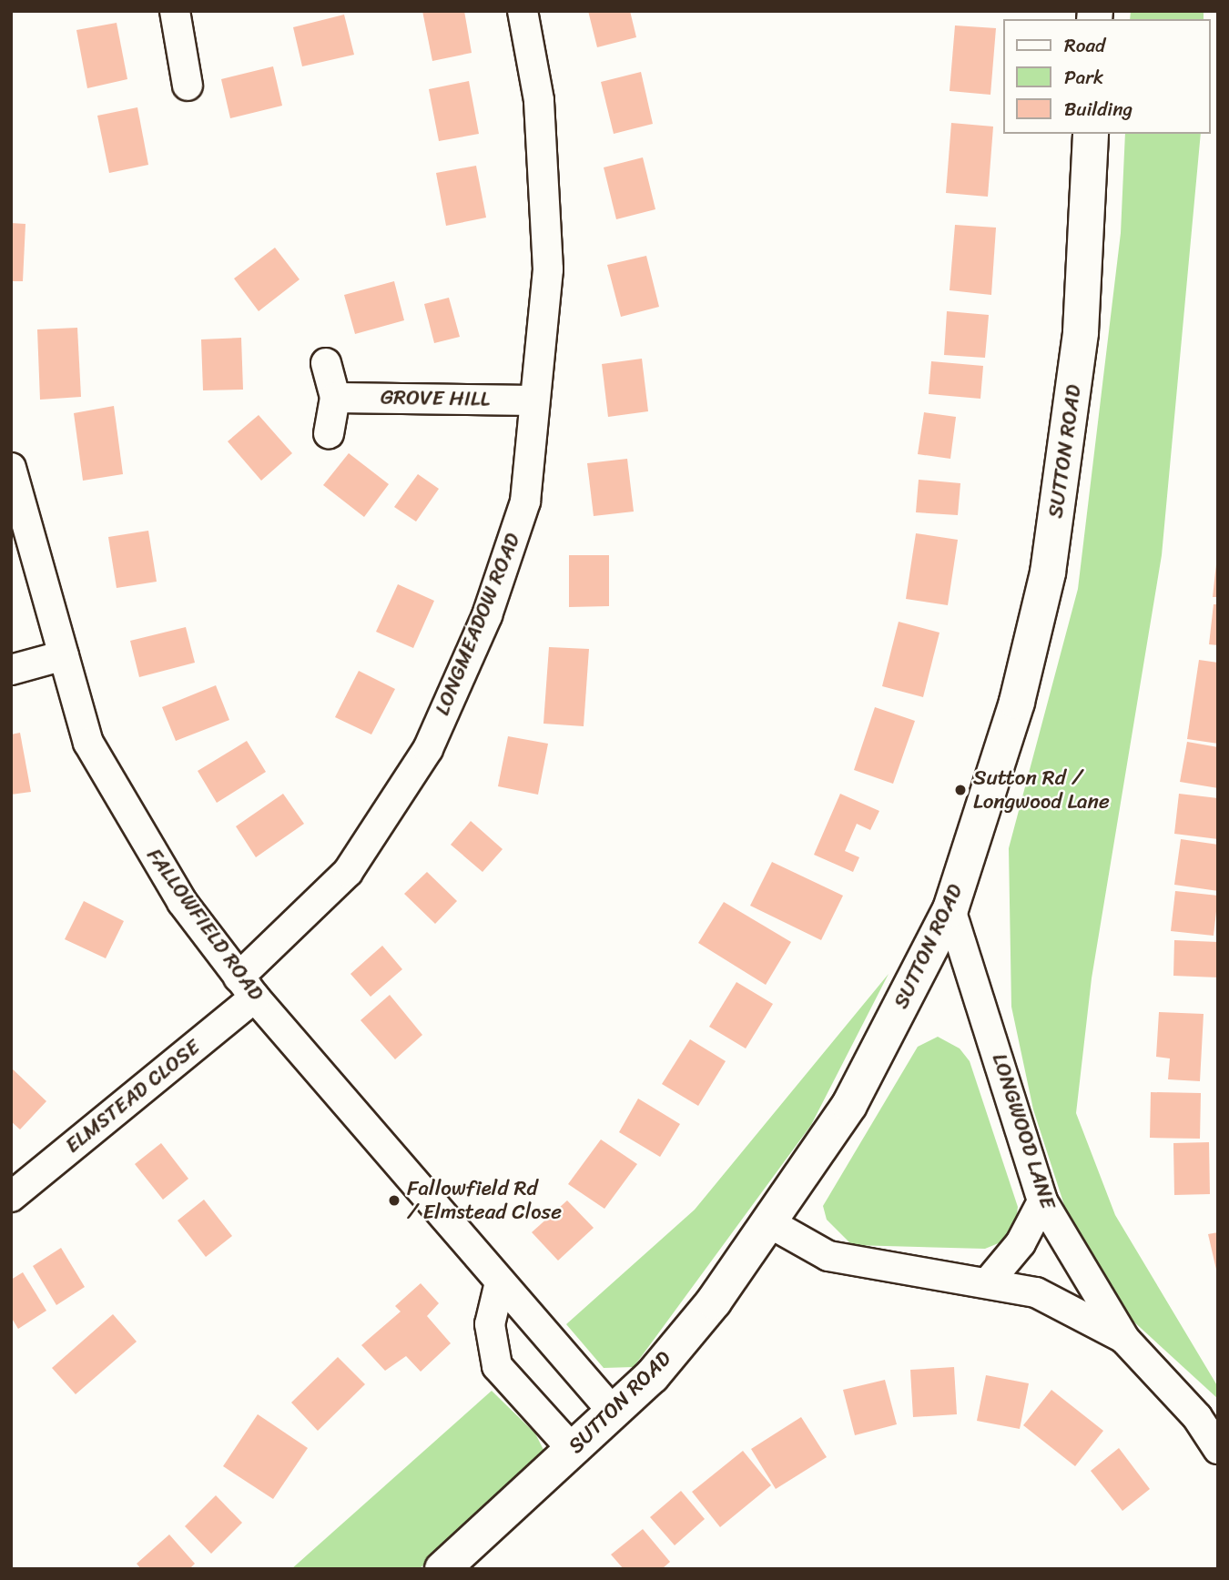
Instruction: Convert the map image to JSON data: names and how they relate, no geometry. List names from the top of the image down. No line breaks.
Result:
{"streets":{"main road":["SUTTON ROAD"],"street":["GROVE HILL","LONGMEADOW ROAD","FALLOWFIELD ROAD","ELMSTEAD CLOSE","LONGWOOD LANE"]},"crossings":[["GROVE HILL","LONGMEADOW ROAD"],["SUTTON ROAD","FALLOWFIELD ROAD"],["SUTTON ROAD","LONGWOOD LANE"],["LONGMEADOW ROAD","FALLOWFIELD ROAD"],["LONGMEADOW ROAD","ELMSTEAD CLOSE"],["FALLOWFIELD ROAD","ELMSTEAD CLOSE"]],"places":["Sutton Rd / Longwood Lane","Fallowfield Rd / Elmstead Close"],"legend":["Road","Park","Building"]}
